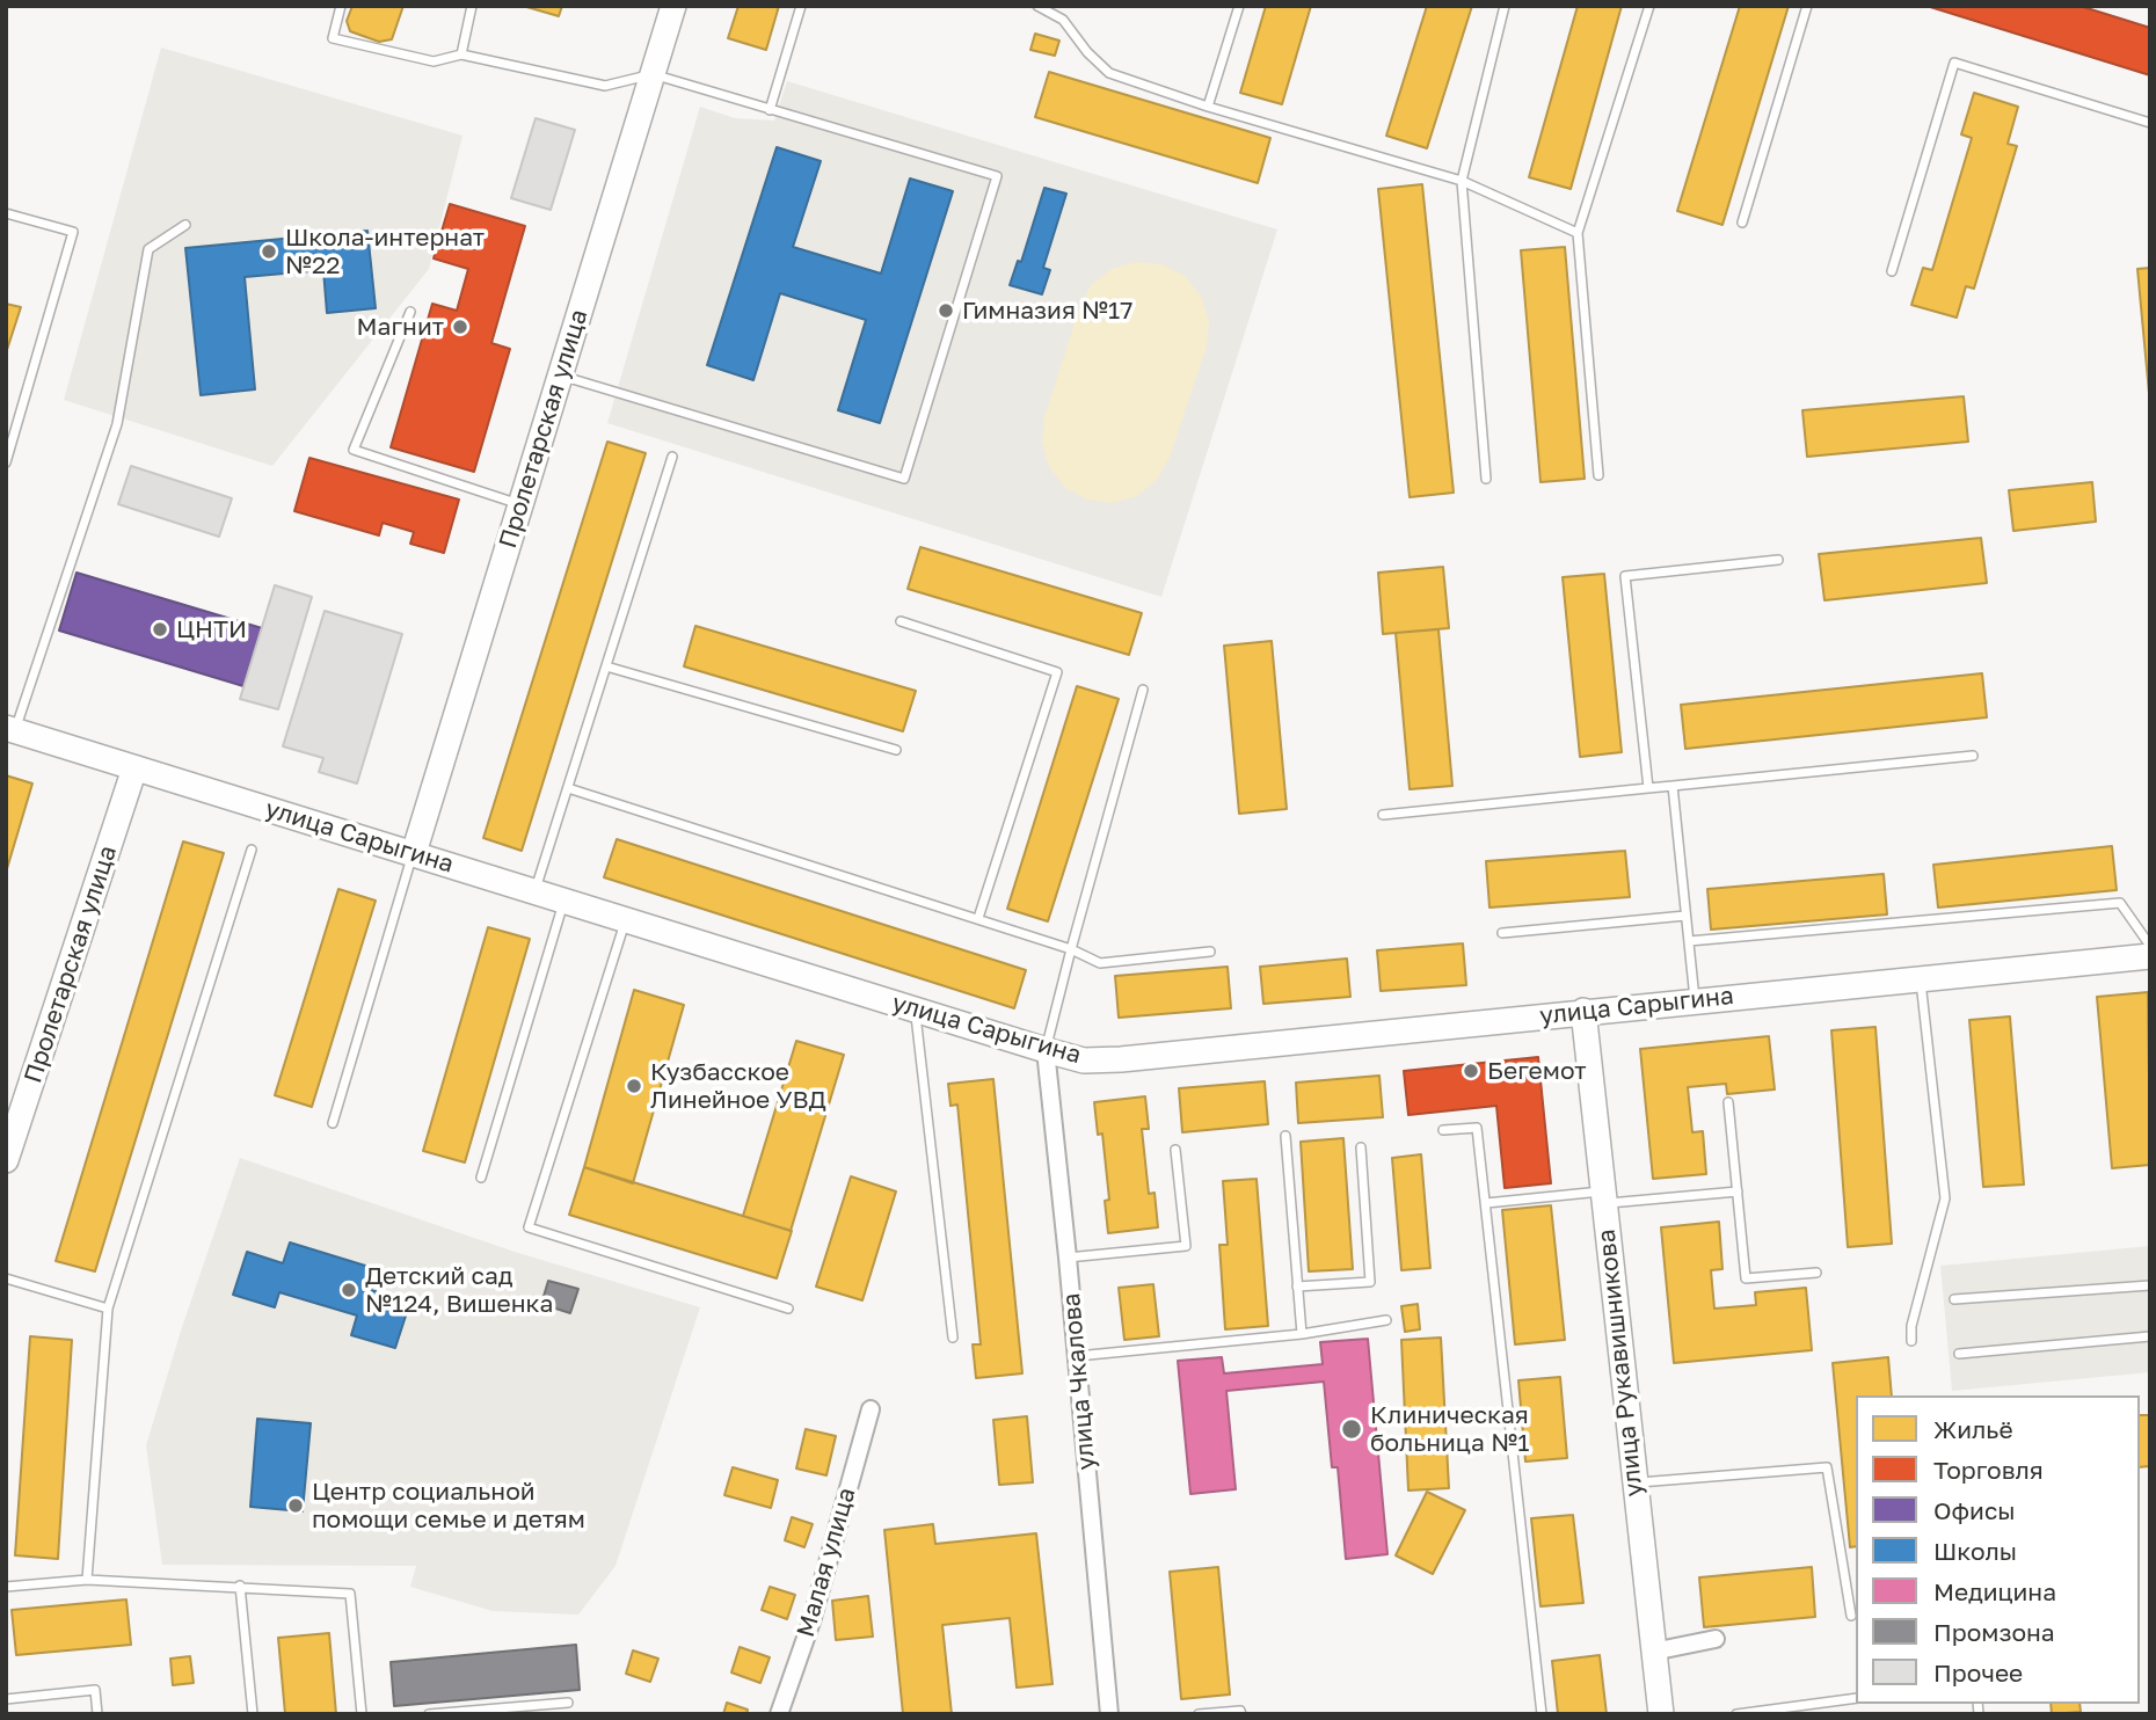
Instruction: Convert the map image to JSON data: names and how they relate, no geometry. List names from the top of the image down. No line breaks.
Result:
{"streets":{"street":["Пролетарская улица","улица Сарыгина","улица Рукавишникова","улица Чкалова","Малая улица"]},"crossings":[["Пролетарская улица","улица Сарыгина"],["улица Сарыгина","улица Рукавишникова"],["улица Сарыгина","улица Чкалова"]],"places":["Школа-интернат №22","Гимназия №17","Магнит","ЦНТИ","Бегемот","Кузбасское Линейное УВД","Детский сад №124, Вишенка","Клиническая больница №1","Центр социальной помощи семье и детям"],"legend":["Жильё","Торговля","Офисы","Школы","Медицина","Промзона","Прочее"]}
